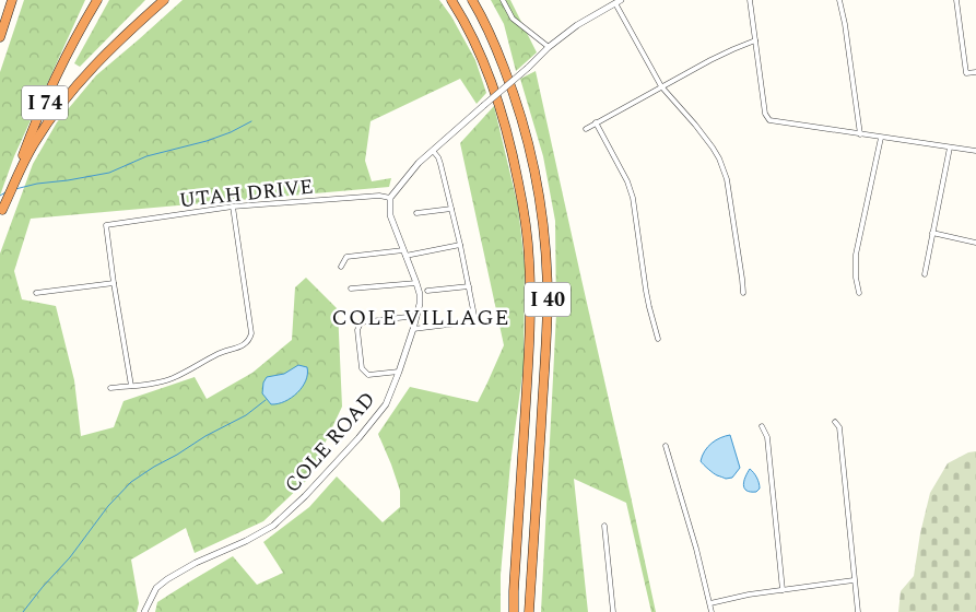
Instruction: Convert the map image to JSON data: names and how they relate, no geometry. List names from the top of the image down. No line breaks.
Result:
{"streets":{"highway":["I 74","I 40"],"street":["UTAH DRIVE","COLE ROAD"]},"crossings":[["UTAH DRIVE","COLE ROAD"]],"districts":["COLE VILLAGE"]}
